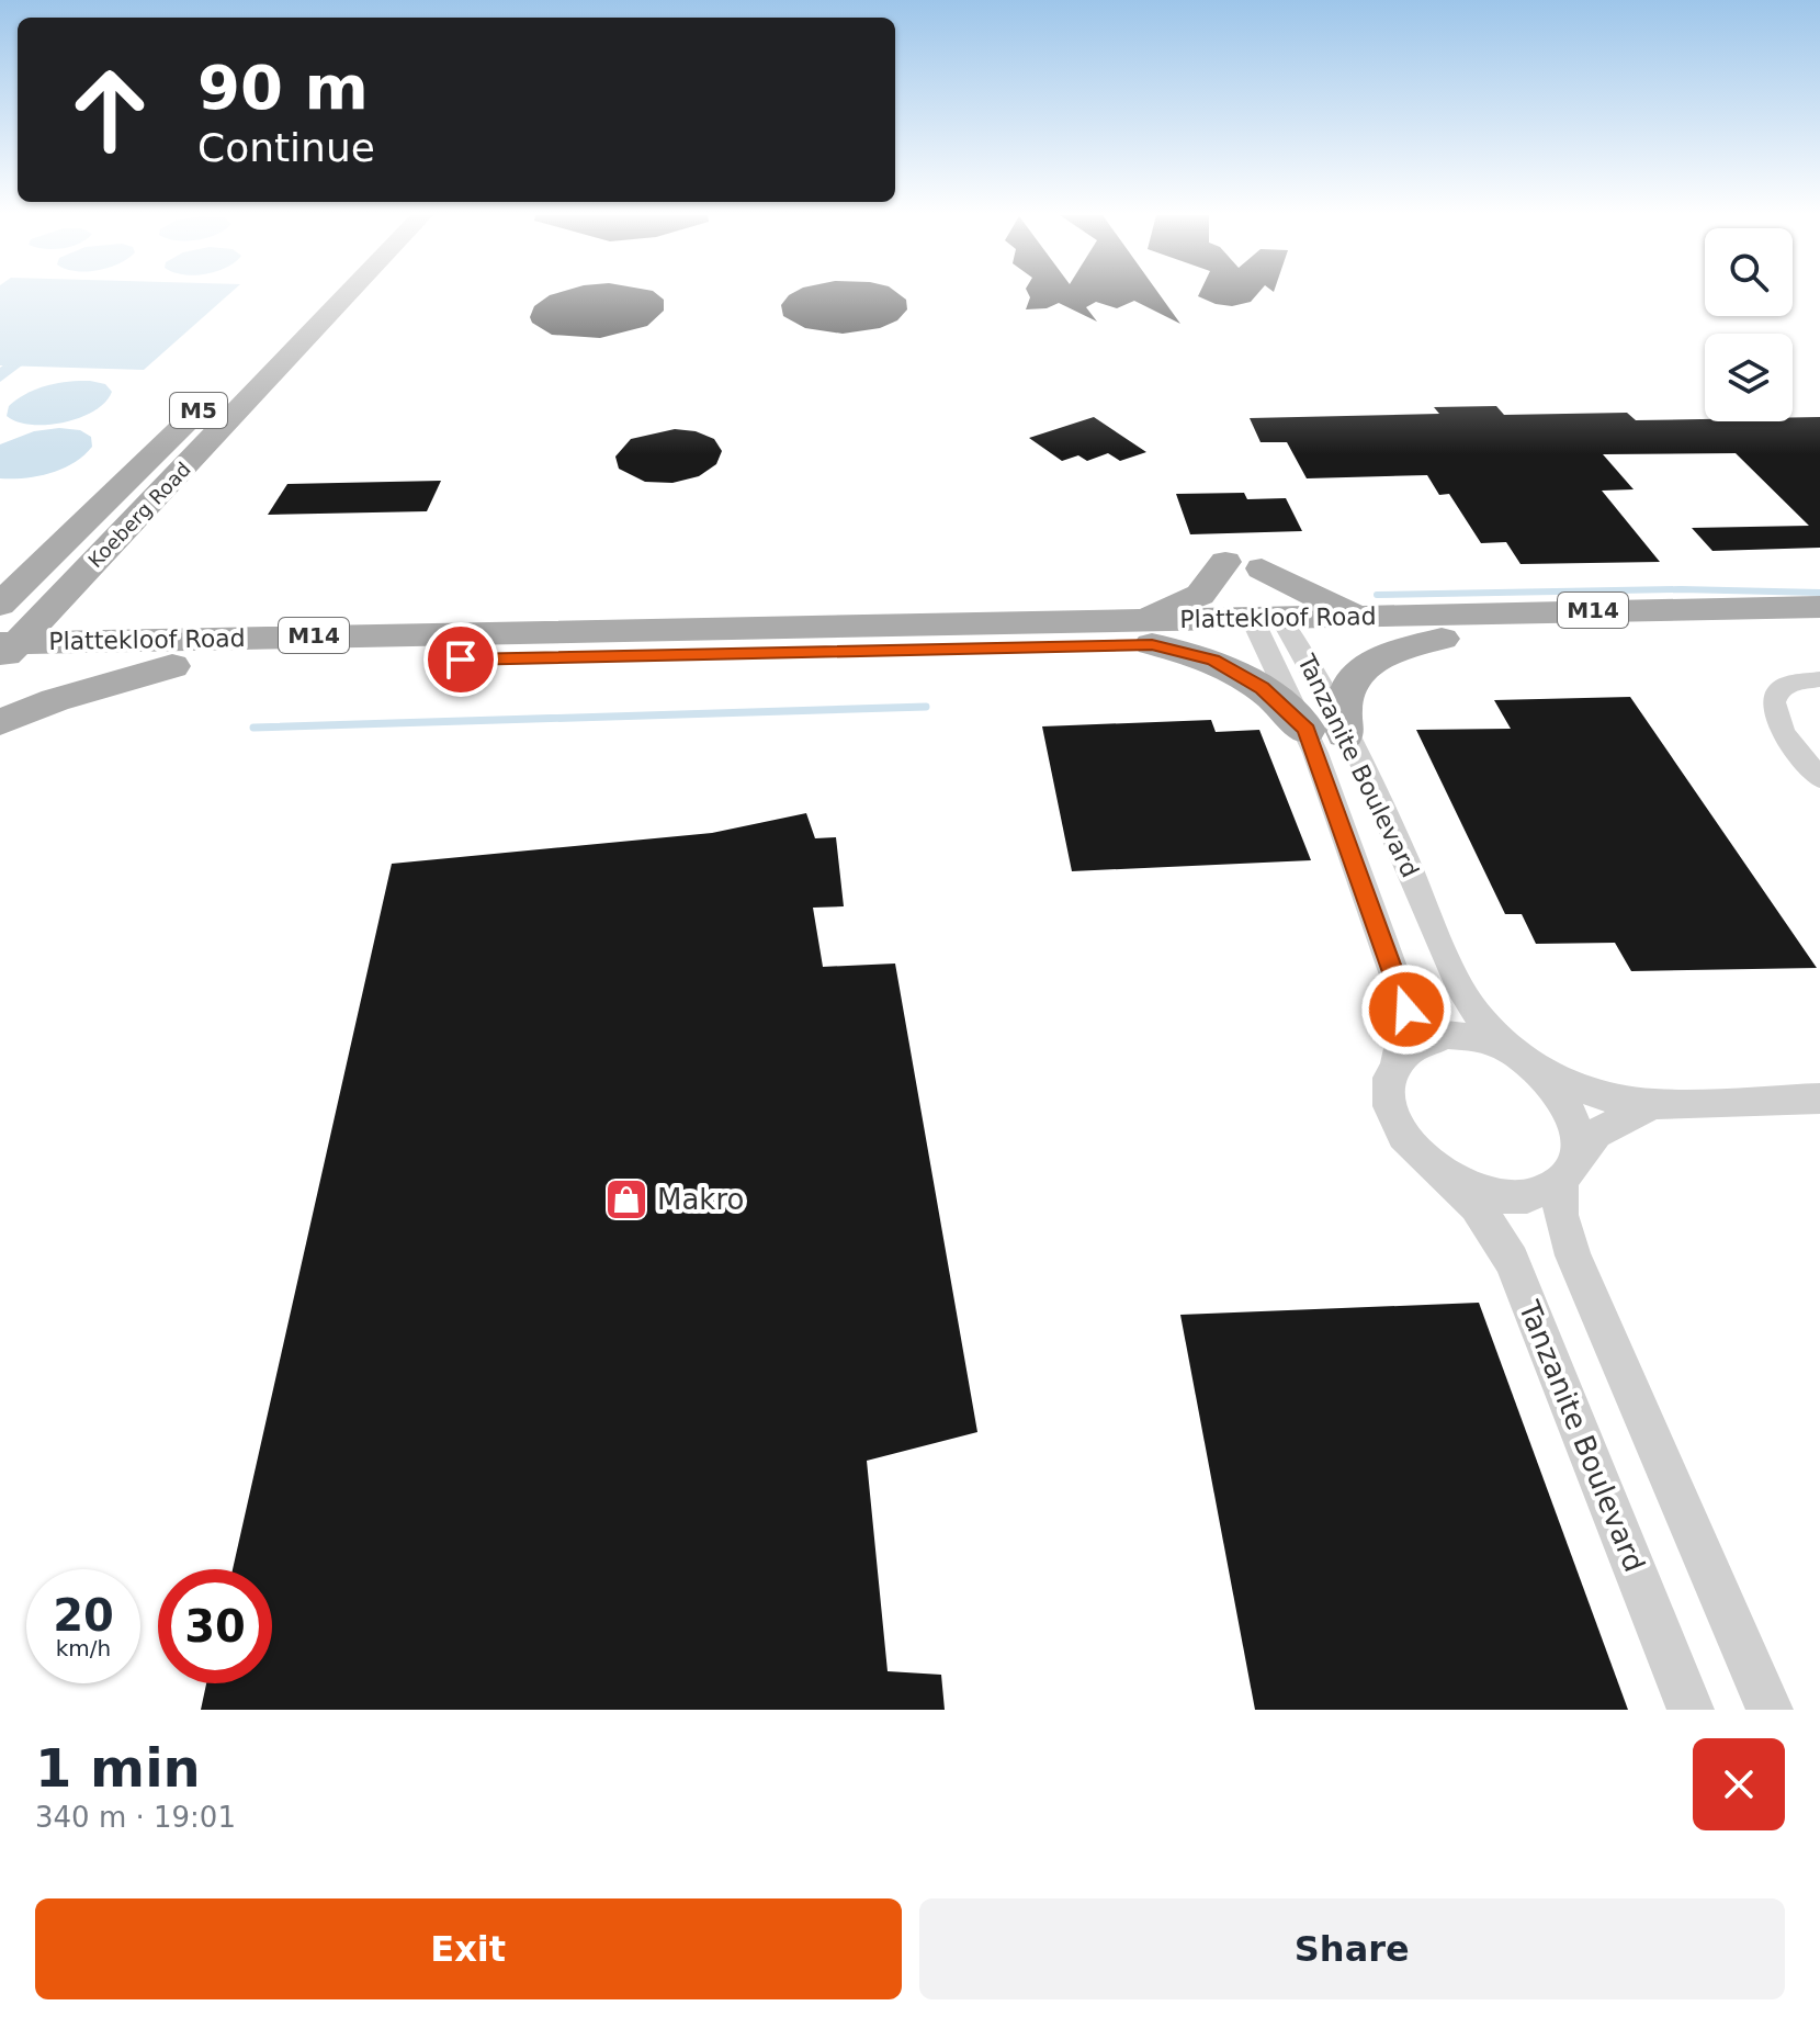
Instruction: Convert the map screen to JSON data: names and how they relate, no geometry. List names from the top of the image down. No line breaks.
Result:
{"streets":{"main road":["M5","Koeberg Road","M14","Plattekloof Road"],"street":["Tanzanite Boulevard"]},"crossings":[["Koeberg Road","Plattekloof Road"],["Plattekloof Road","Tanzanite Boulevard"]],"places":{"shop":["Makro"]},"page":{"turn":["90 m","Continue"],"speed":"20 km/h","limit":"30","heading":["1 min","340 m · 19:01"],"buttons":["Exit","Share"]}}
